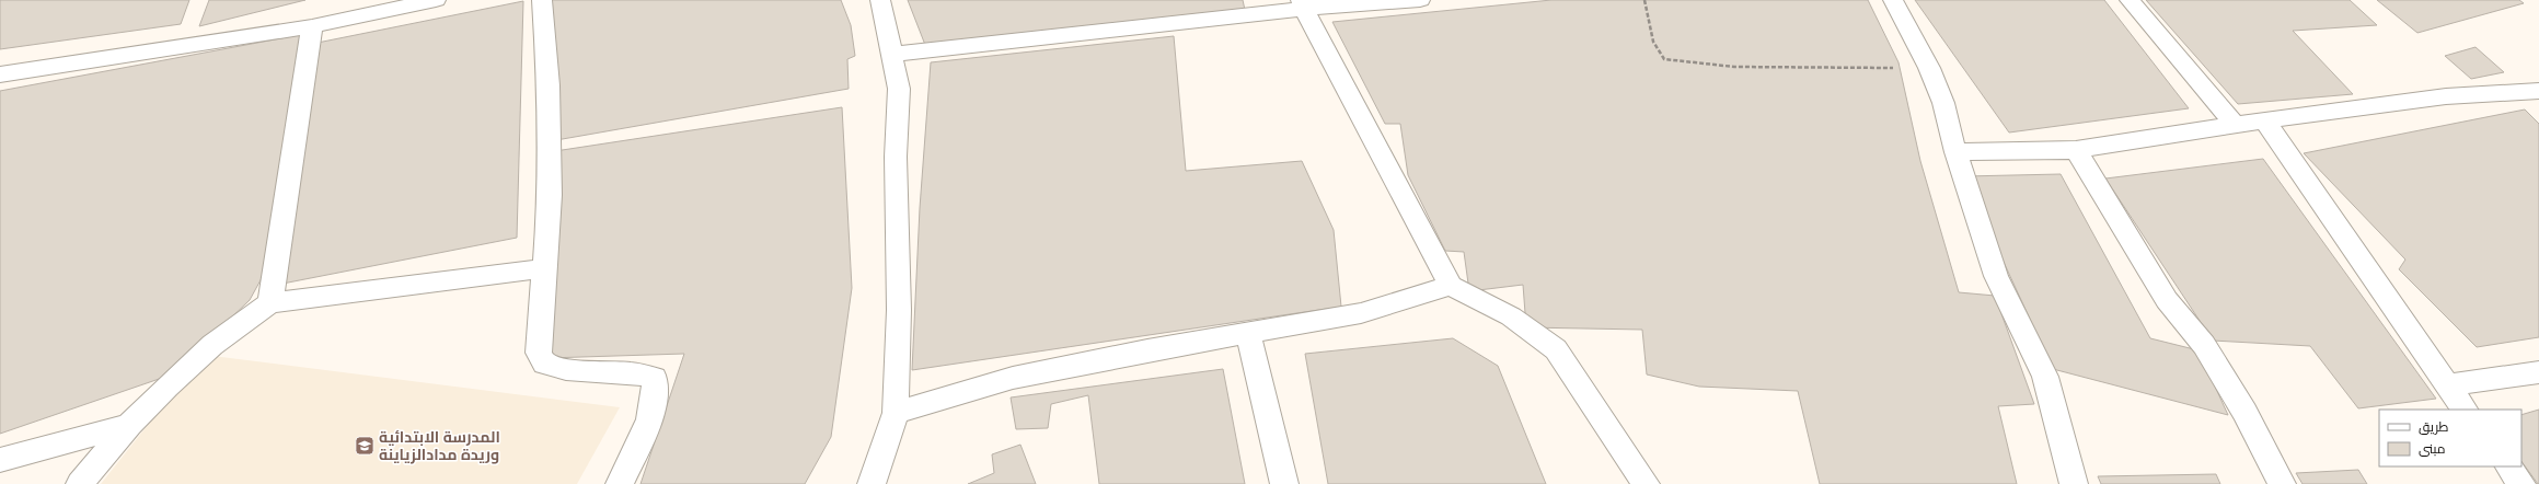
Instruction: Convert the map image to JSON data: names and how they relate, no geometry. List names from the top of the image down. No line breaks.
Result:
{"places":{"school or university":["المدرسة الابتدائية وريدة مدادالزياينة"]},"legend":["طريق","مبنى"]}
